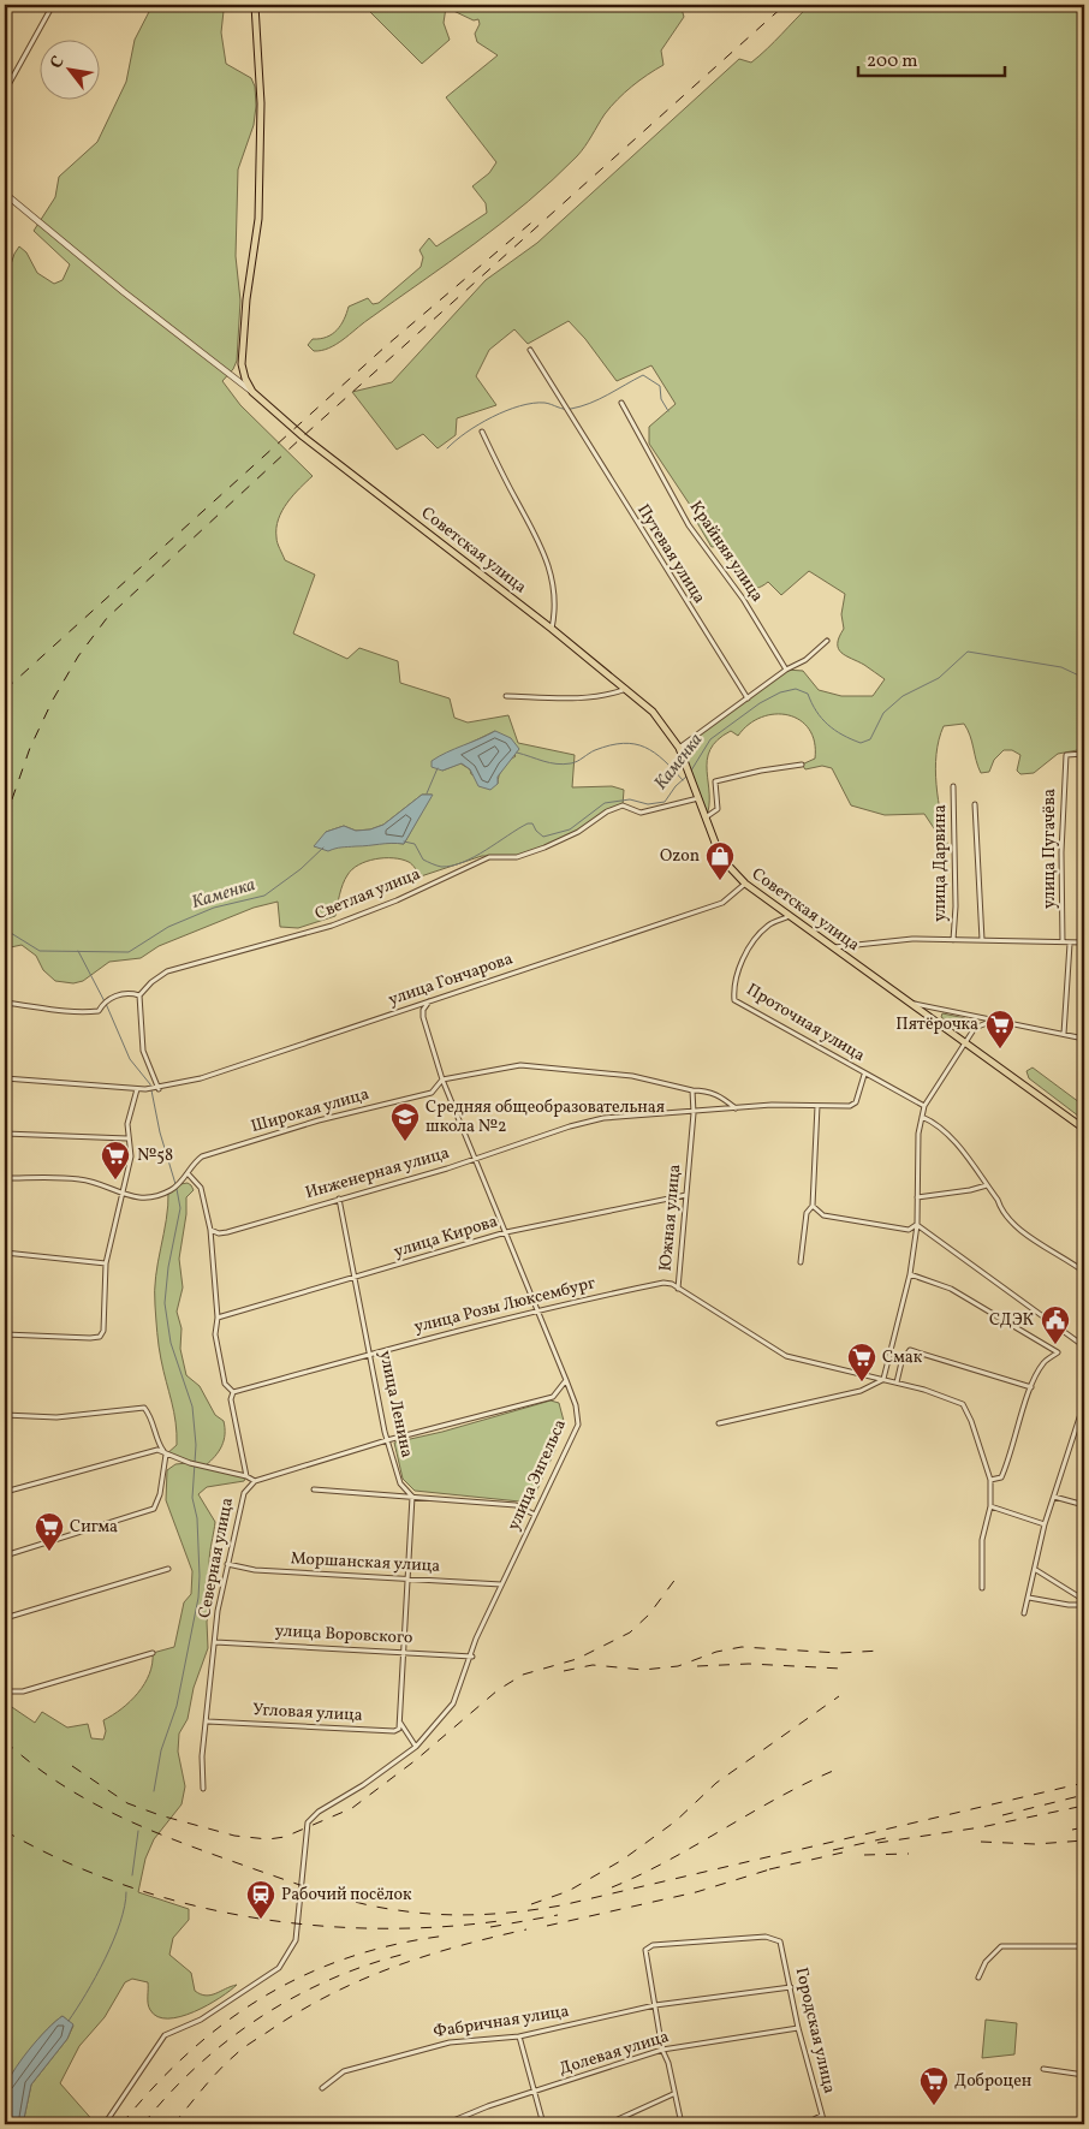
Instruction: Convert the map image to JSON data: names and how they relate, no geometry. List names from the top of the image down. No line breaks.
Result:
{"streets":{"main road":["Советская улица"],"street":["Крайняя улица","Путевая улица","улица Пугачёва","улица Дарвина","Светлая улица","улица Гончарова","Проточная улица","Широкая улица","Инженерная улица","Южная улица","улица Кирова","улица Розы Люксембург","улица Ленина","улица Энгельса","Северная улица","Моршанская улица","улица Воровского","Угловая улица","Фабричная улица","Городская улица","Долевая улица"]},"crossings":[["Советская улица","улица Дарвина"],["Советская улица","Светлая улица"],["Советская улица","улица Гончарова"],["Советская улица","Проточная улица"],["улица Пугачёва","улица Дарвина"],["Широкая улица","улица Энгельса"],["Инженерная улица","Южная улица"],["Инженерная улица","улица Ленина"],["Инженерная улица","улица Энгельса"],["Южная улица","улица Кирова"],["Южная улица","улица Розы Люксембург"],["улица Кирова","улица Ленина"],["улица Кирова","улица Энгельса"],["улица Розы Люксембург","улица Ленина"],["улица Розы Люксембург","улица Энгельса"],["улица Энгельса","Моршанская улица"],["улица Энгельса","улица Воровского"],["Северная улица","Моршанская улица"],["Северная улица","улица Воровского"],["Северная улица","Угловая улица"],["Фабричная улица","Городская улица"],["Городская улица","Долевая улица"]],"water":["Каменка"],"places":{"shop":["Ozon"],"supermarket":["Пятёрочка","№58","Смак","Сигма","Доброцен"],"school or university":["Средняя общеобразовательная школа №2"],"public building":["СДЭК"],"station":["Рабочий посёлок"]},"scale_bar":"200 m","north":"top left"}
